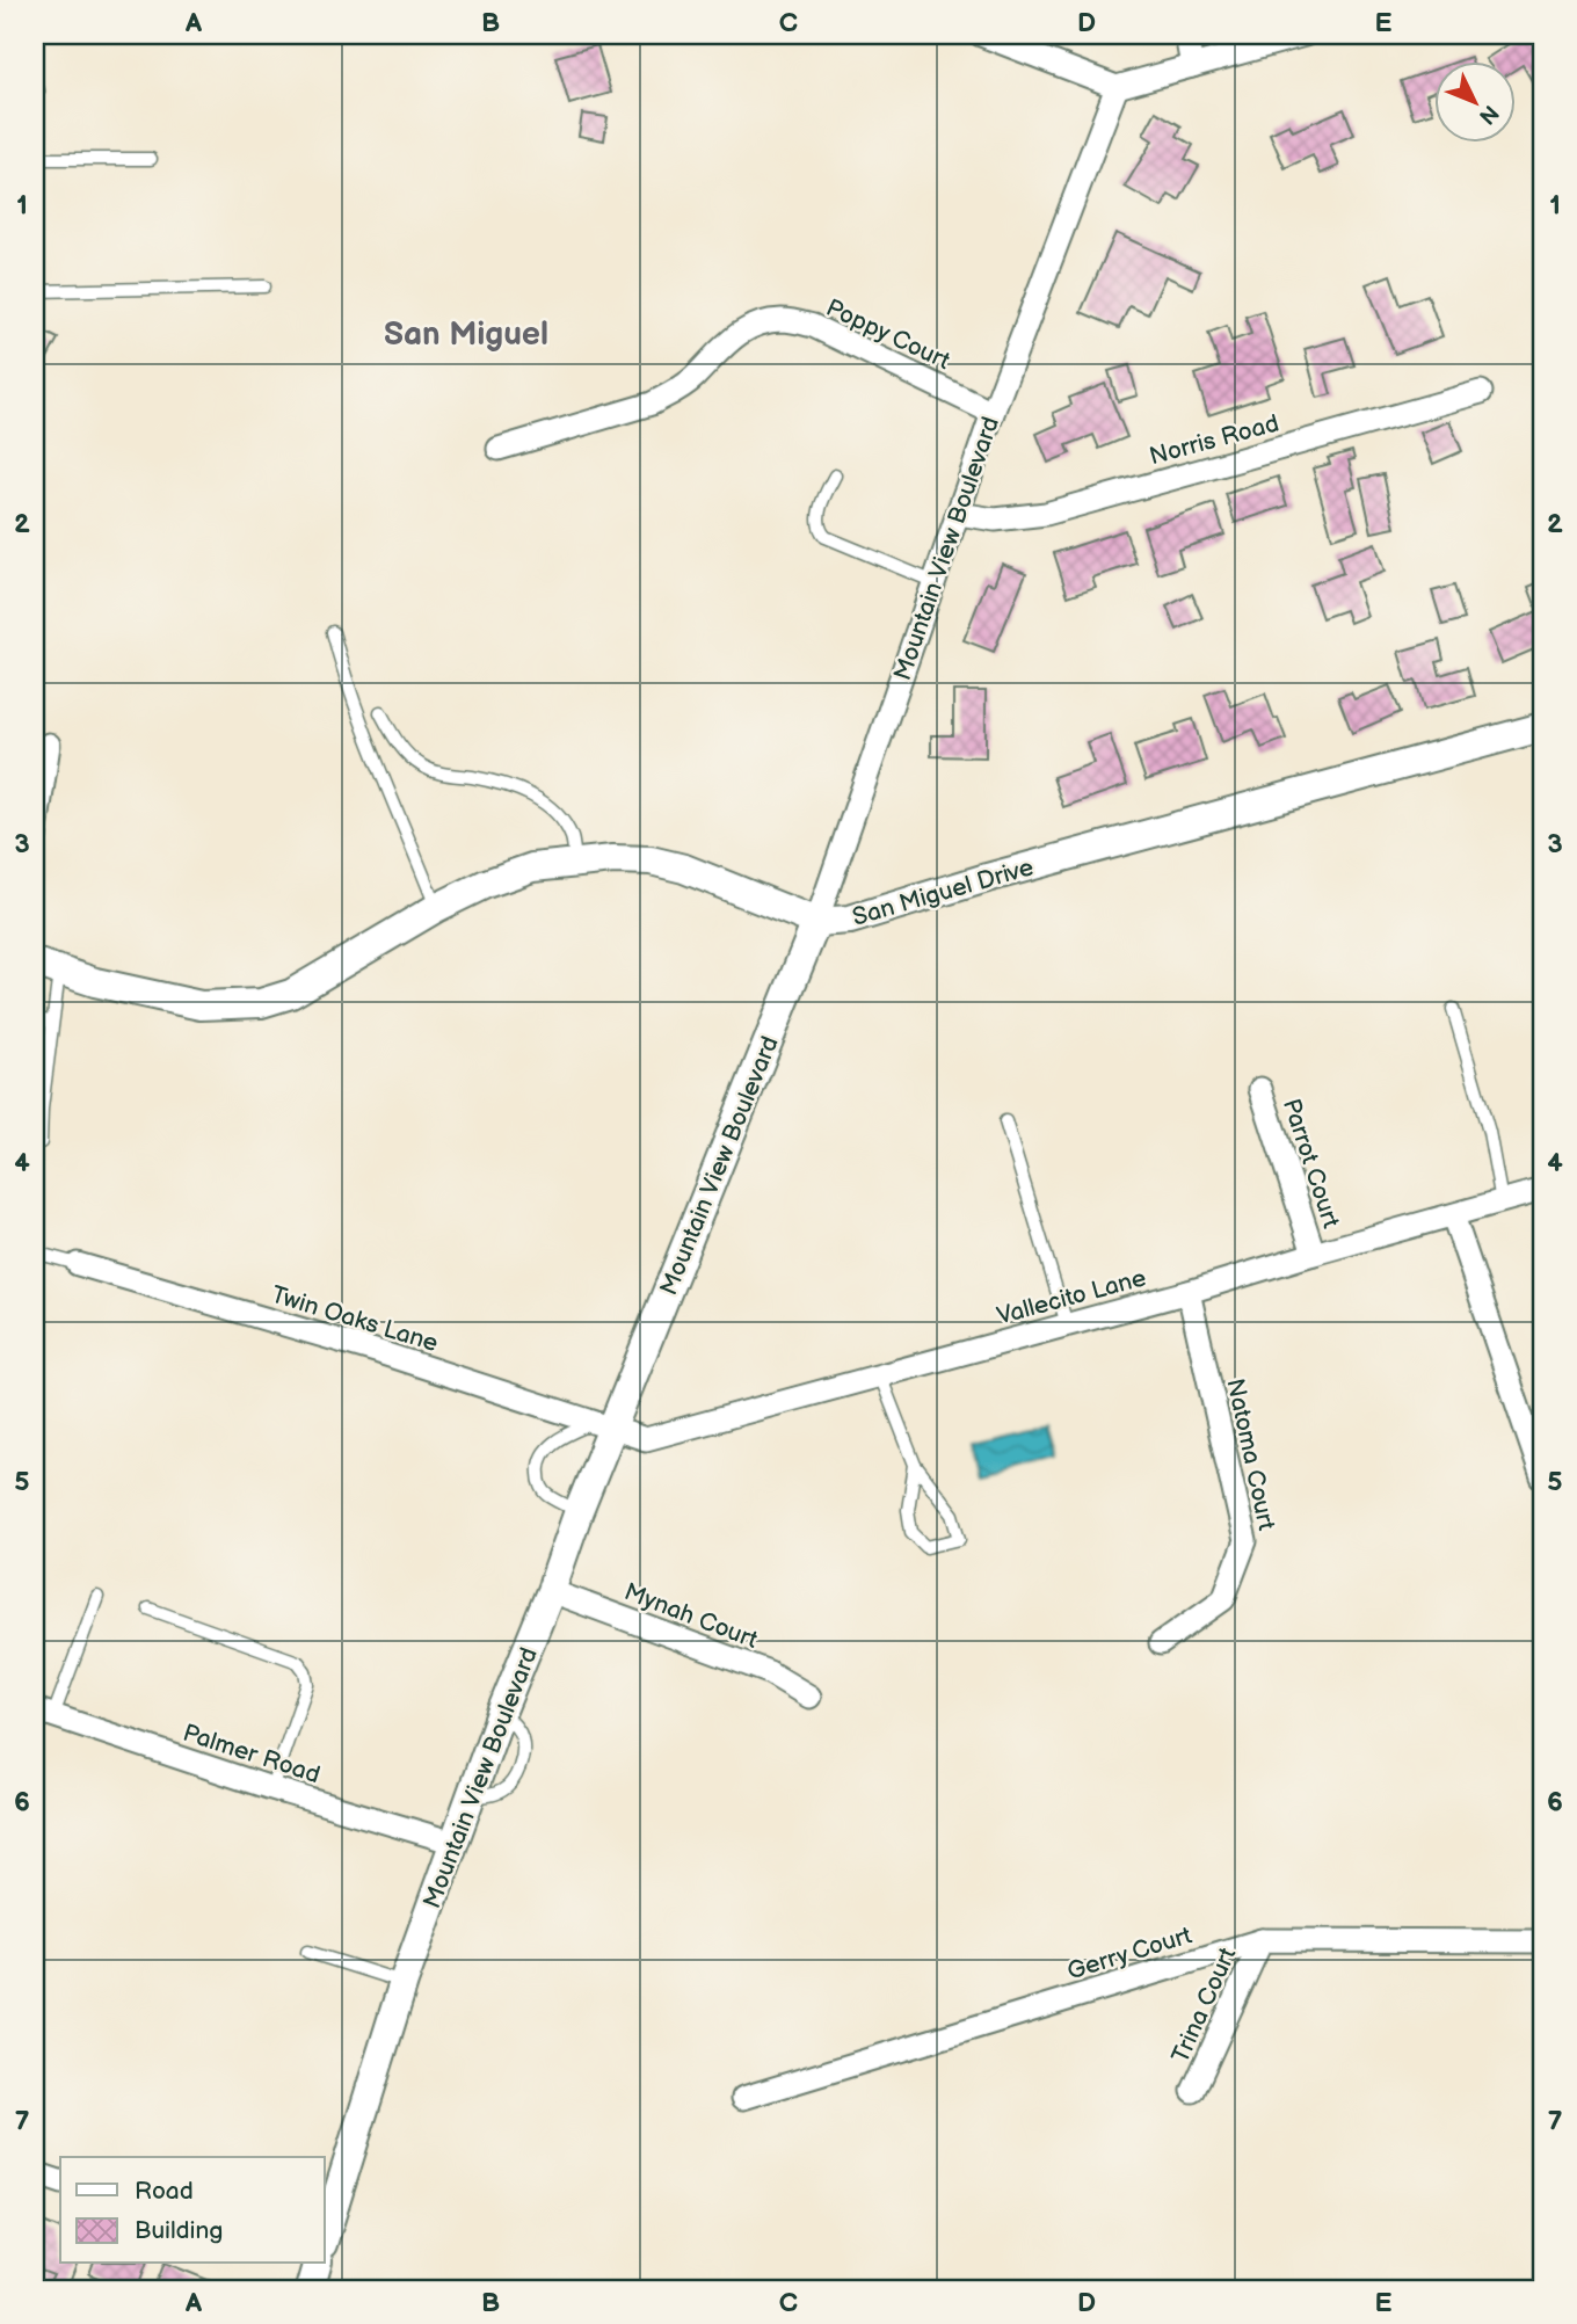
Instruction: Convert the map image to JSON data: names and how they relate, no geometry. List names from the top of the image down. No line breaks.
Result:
{"streets":{"street":["Poppy Court","Norris Road","Mountain View Boulevard","San Miguel Drive","Parrot Court","Vallecito Lane","Twin Oaks Lane","Natoma Court","Mynah Court","Palmer Road","Gerry Court","Trina Court"]},"crossings":[["Poppy Court","Mountain View Boulevard"],["Norris Road","Mountain View Boulevard"],["Mountain View Boulevard","San Miguel Drive"],["Mountain View Boulevard","Vallecito Lane"],["Mountain View Boulevard","Twin Oaks Lane"],["Mountain View Boulevard","Mynah Court"],["Mountain View Boulevard","Palmer Road"],["Parrot Court","Vallecito Lane"],["Vallecito Lane","Twin Oaks Lane"],["Vallecito Lane","Natoma Court"],["Gerry Court","Trina Court"]],"districts":["San Miguel"],"legend":["Road","Building"],"north":"bottom right","grid":{"columns":["A","B","C","D","E"],"rows":["1","2","3","4","5","6","7"]}}
